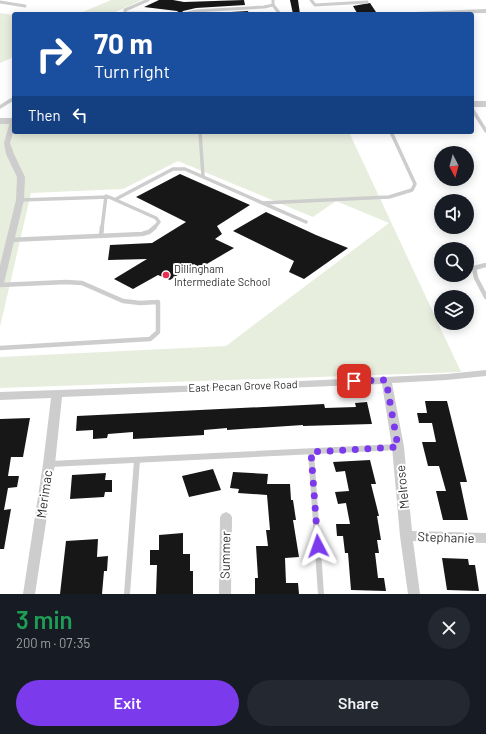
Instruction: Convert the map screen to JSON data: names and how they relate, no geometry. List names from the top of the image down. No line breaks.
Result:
{"streets":{"street":["East Pecan Grove Road","Melrose","Merimac","Stephanie","Summer"]},"crossings":[["East Pecan Grove Road","Melrose"],["East Pecan Grove Road","Merimac"],["Melrose","Stephanie"]],"places":["Dillingham Intermediate School"],"north":"bottom","page":{"turn":["70 m","Turn right"],"then":"Then","heading":["3 min","200 m · 07:35"],"buttons":["Exit","Share"]}}
